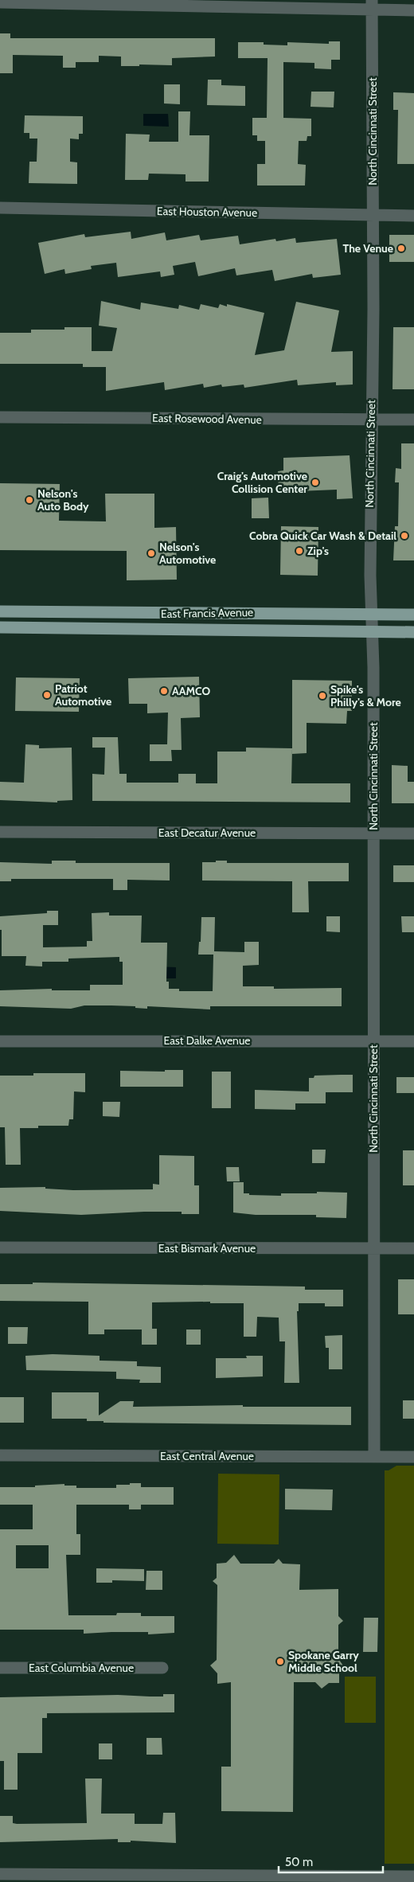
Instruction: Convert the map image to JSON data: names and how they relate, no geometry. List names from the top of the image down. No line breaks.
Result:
{"streets":{"main road":["East Francis Avenue"],"street":["North Cincinnati Street","East Houston Avenue","East Rosewood Avenue","East Decatur Avenue","East Dalke Avenue","East Bismark Avenue","East Central Avenue","East Columbia Avenue"]},"crossings":[["North Cincinnati Street","East Houston Avenue"],["North Cincinnati Street","East Rosewood Avenue"],["North Cincinnati Street","East Francis Avenue"],["North Cincinnati Street","East Decatur Avenue"],["North Cincinnati Street","East Dalke Avenue"],["North Cincinnati Street","East Bismark Avenue"],["North Cincinnati Street","East Central Avenue"]],"places":["The Venue","Craig's Automotive Collision Center","Nelson's Auto Body","Cobra Quick Car Wash & Detail","Zip's","Nelson's Automotive","AAMCO","Patriot Automotive","Spike's Philly's & More","Spokane Garry Middle School"],"scale_bar":"50 m"}
